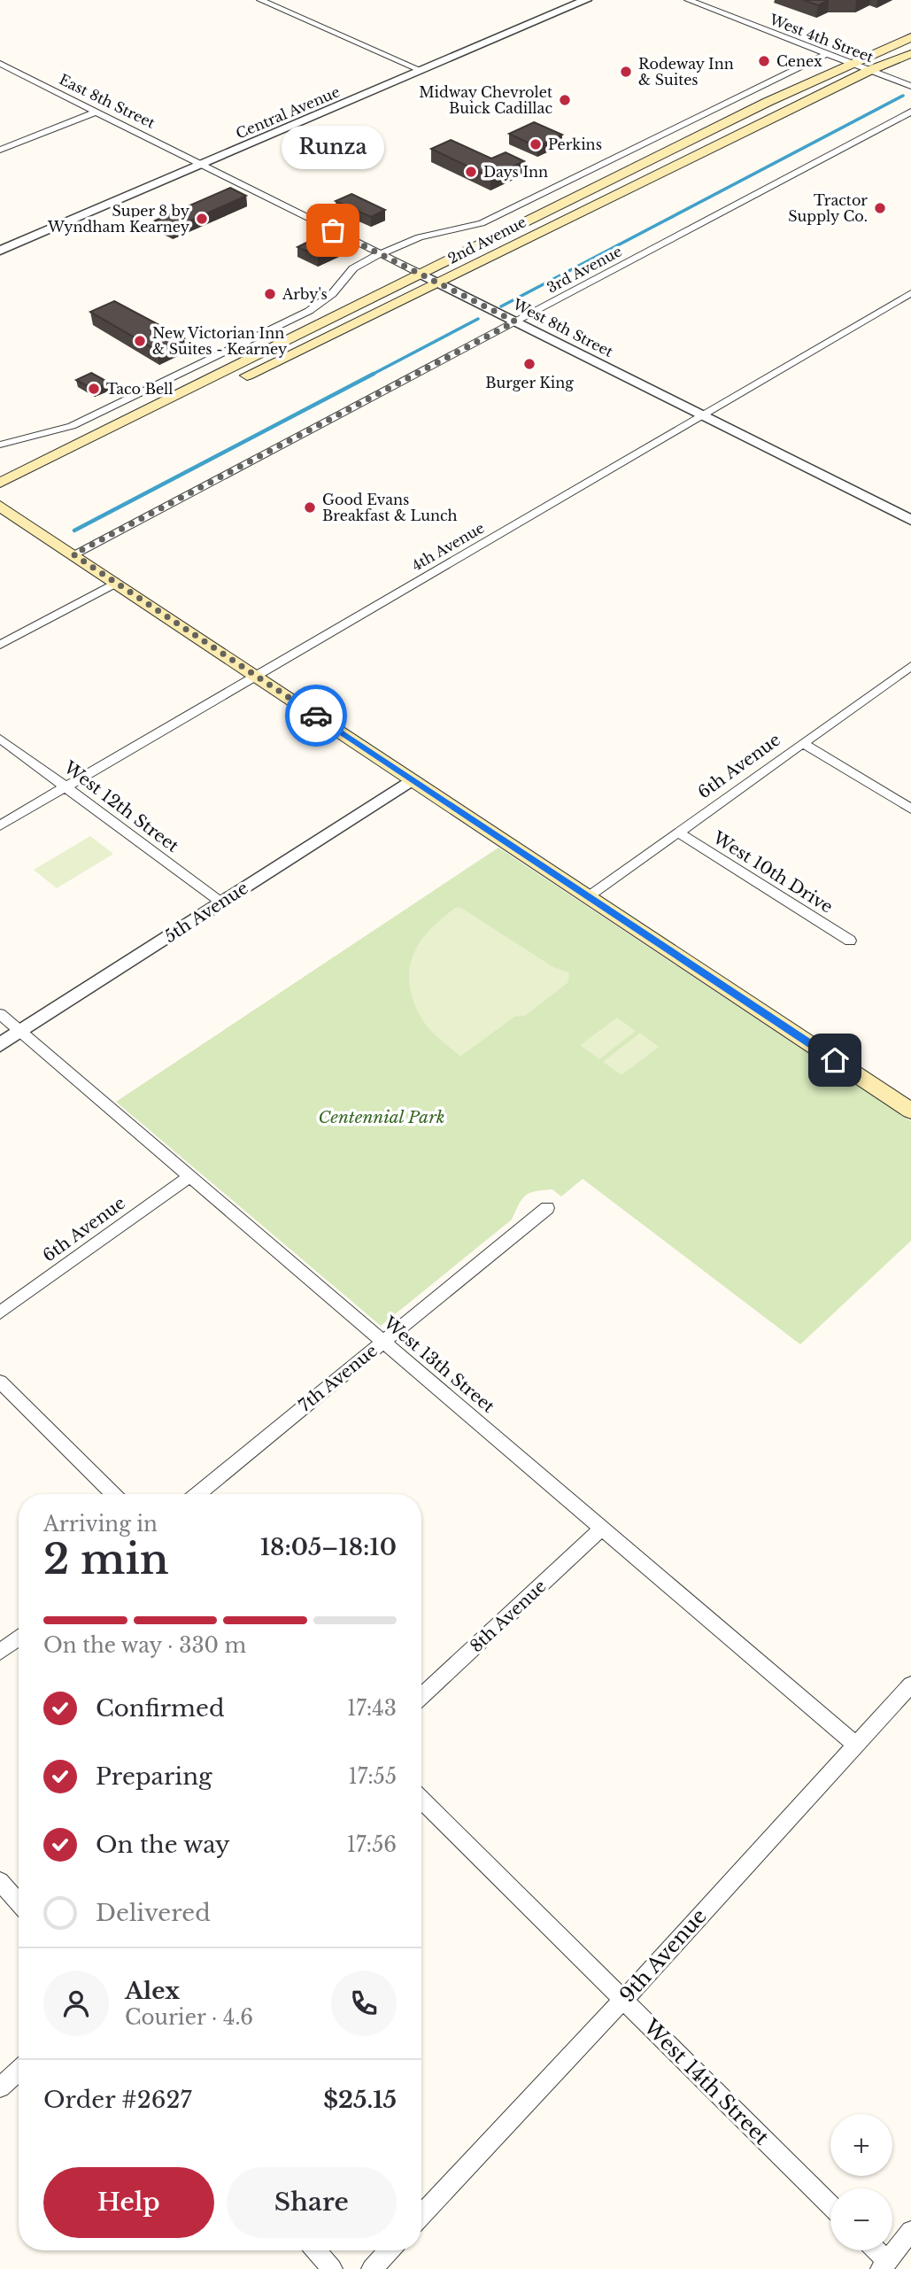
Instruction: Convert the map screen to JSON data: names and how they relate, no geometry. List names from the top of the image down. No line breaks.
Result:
{"streets":{"main road":["2nd Avenue"],"street":["West 4th Street","East 8th Street","Central Avenue","3rd Avenue","West 8th Street","4th Avenue","6th Avenue","West 12th Street","West 10th Drive","5th Avenue","West 13th Street","7th Avenue","8th Avenue","9th Avenue","West 14th Street"]},"crossings":[["West 4th Street","2nd Avenue"],["East 8th Street","Central Avenue"],["East 8th Street","West 8th Street"],["Central Avenue","West 8th Street"],["2nd Avenue","West 8th Street"],["3rd Avenue","West 8th Street"],["West 8th Street","4th Avenue"],["4th Avenue","West 12th Street"],["6th Avenue","West 10th Drive"],["6th Avenue","West 13th Street"],["West 12th Street","5th Avenue"],["5th Avenue","West 13th Street"],["West 13th Street","7th Avenue"],["West 13th Street","8th Avenue"],["West 13th Street","9th Avenue"],["9th Avenue","West 14th Street"]],"parks":["Centennial Park"],"places":["Cenex","Rodeway Inn & Suites","Midway Chevrolet Buick Cadillac","Perkins","Days Inn","Tractor Supply Co.","Super 8 by Wyndham Kearney","Runza","Arby's","New Victorian Inn & Suites - Kearney","Burger King","Taco Bell","Good Evans Breakfast & Lunch"],"page":{"bubble":"Runza","heading":["2 min","Arriving in","18:05–18:10"],"panel":["Alex","Courier · 4.6","Order #2627","$25.15"],"bar":"On the way · 330 m","list":[["Confirmed","17:43"],["Preparing","17:55"],["On the way","17:56"],"Delivered"],"map_buttons":["+","−"],"buttons":["Help","Share"]}}
